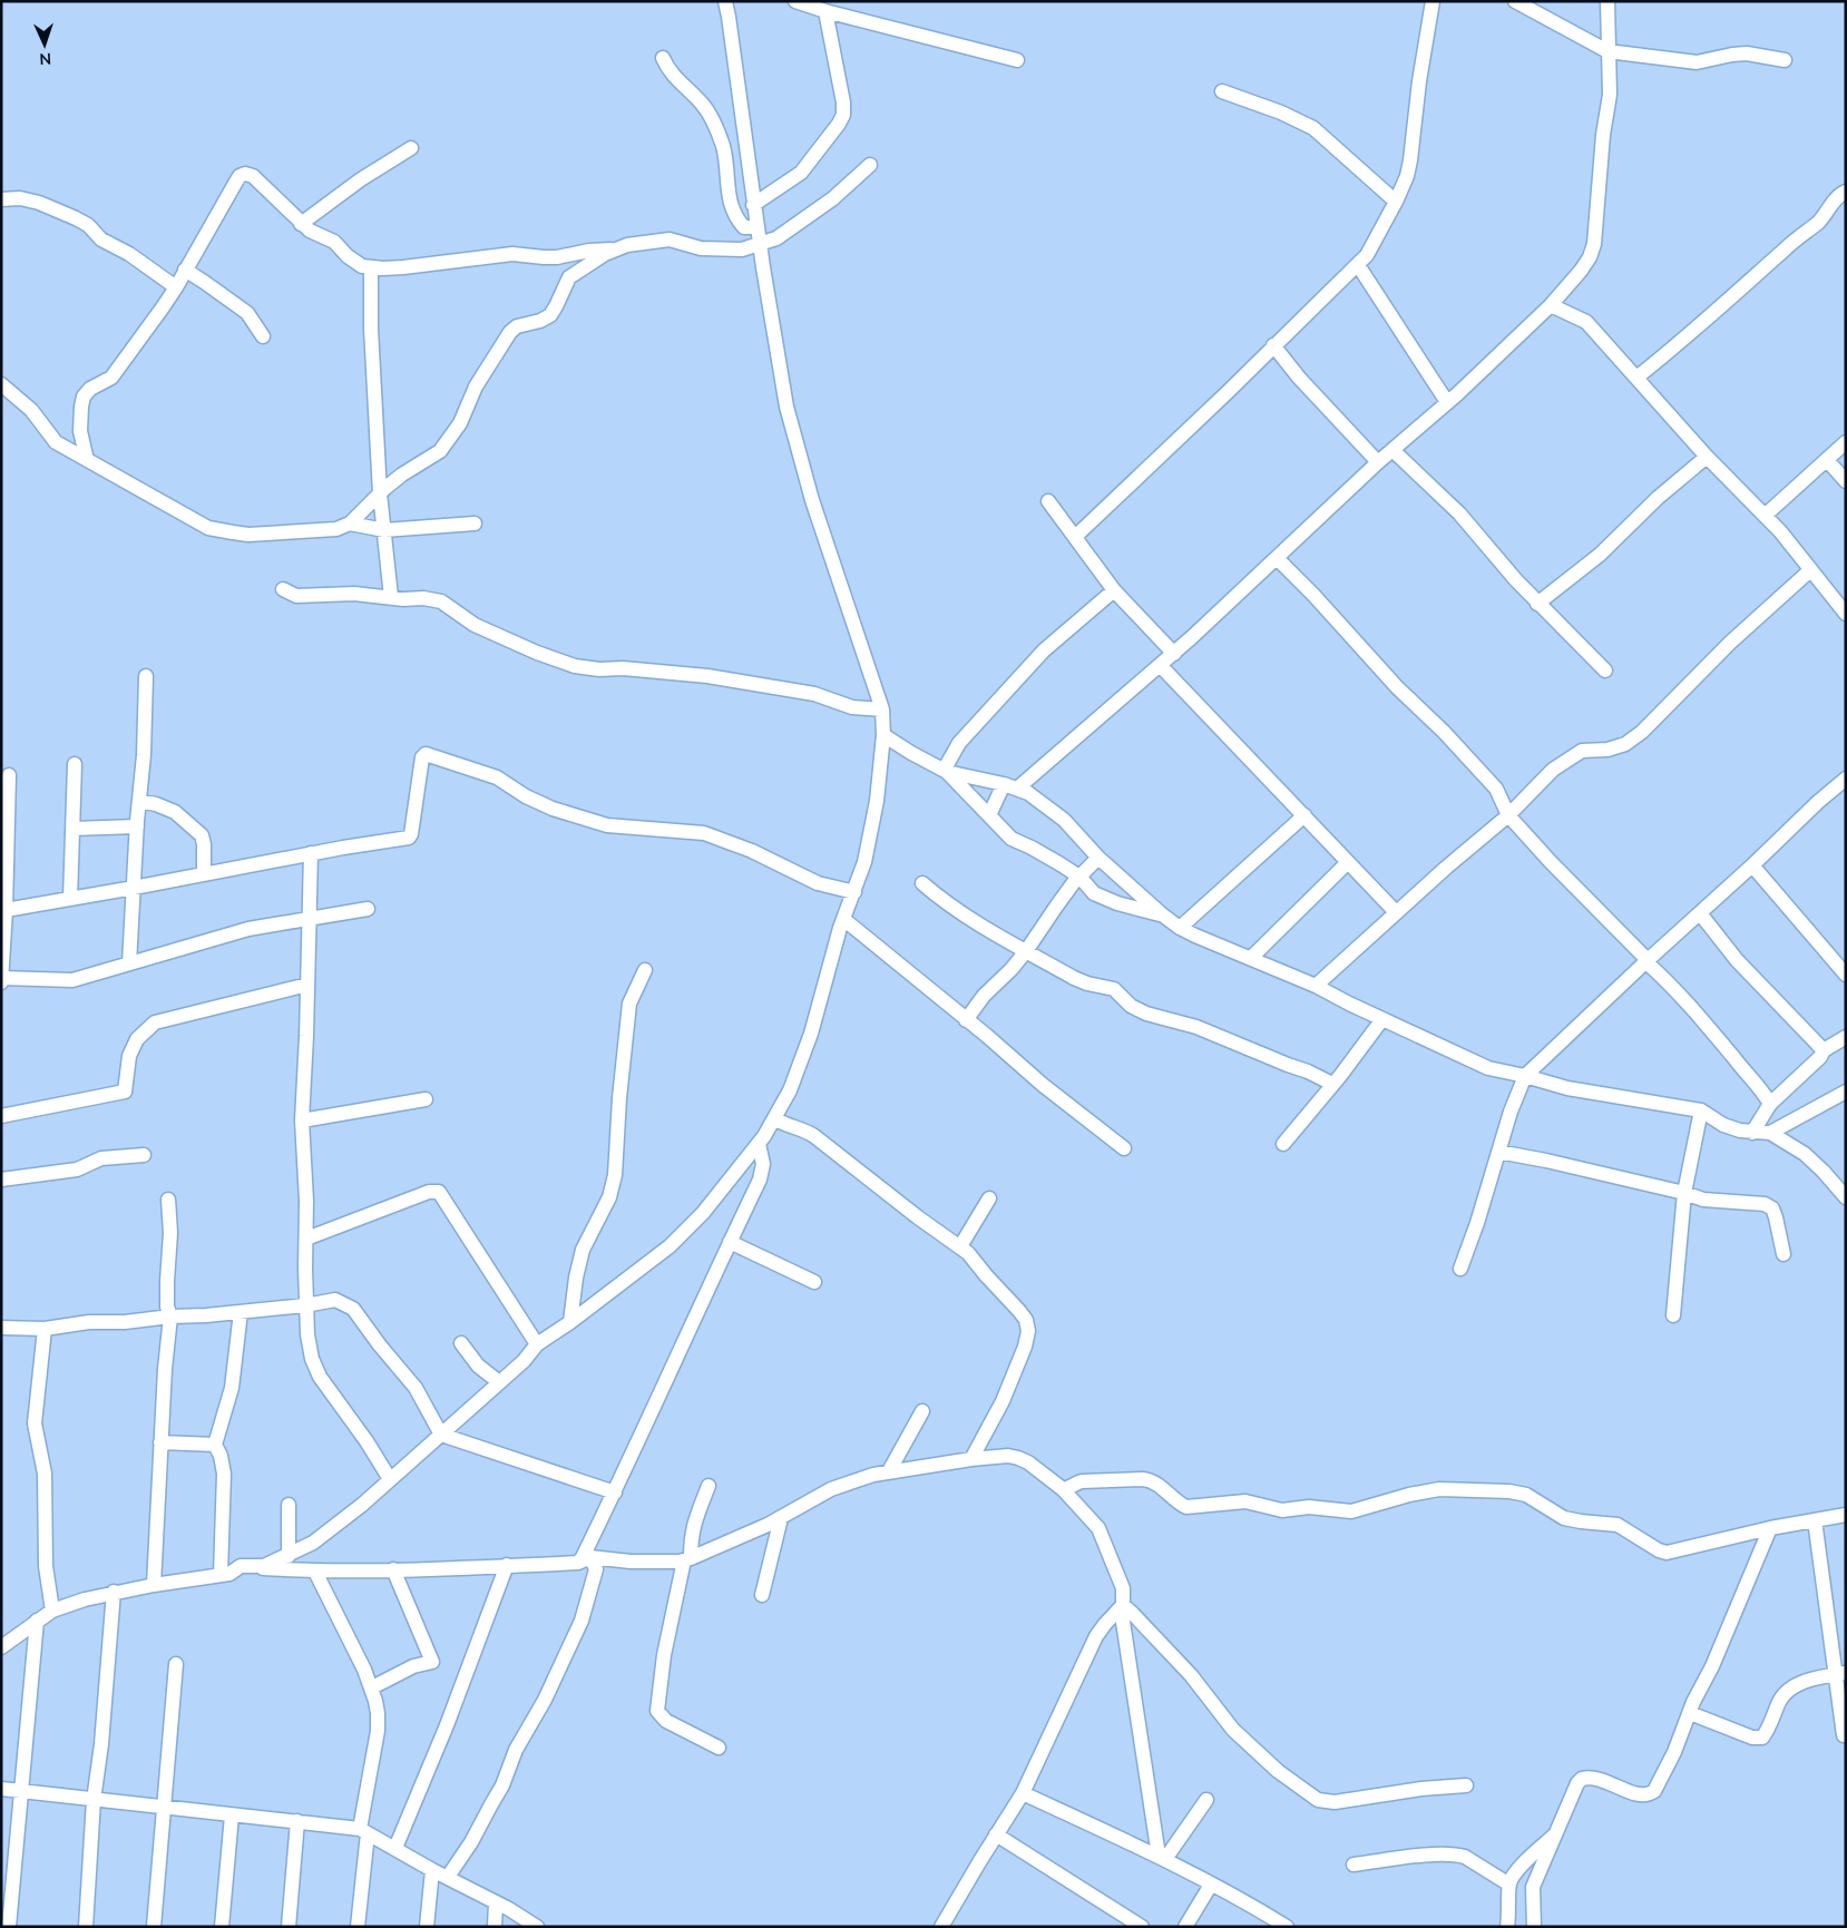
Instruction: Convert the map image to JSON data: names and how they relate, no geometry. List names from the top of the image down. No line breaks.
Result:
{"north":"bottom"}
